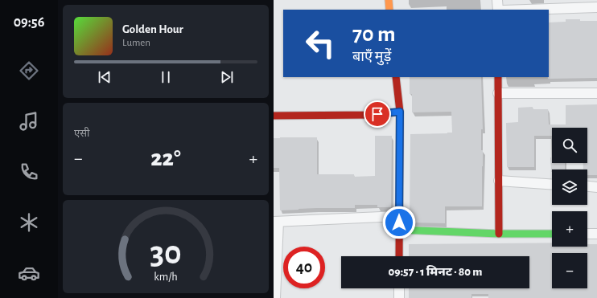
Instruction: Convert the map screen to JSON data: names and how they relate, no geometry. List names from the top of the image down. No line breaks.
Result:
{"page":{"tabs":"09:56","turn":["70 m","बाएँ मुड़ें"],"song":["Golden Hour","Lumen"],"tile":"एसी","map_buttons":["+","−"],"heat":["−","22°","+"],"limit":"40","trip":"09:57 · 1 मिनट · 80 m","gauge":["30","km/h"]}}
